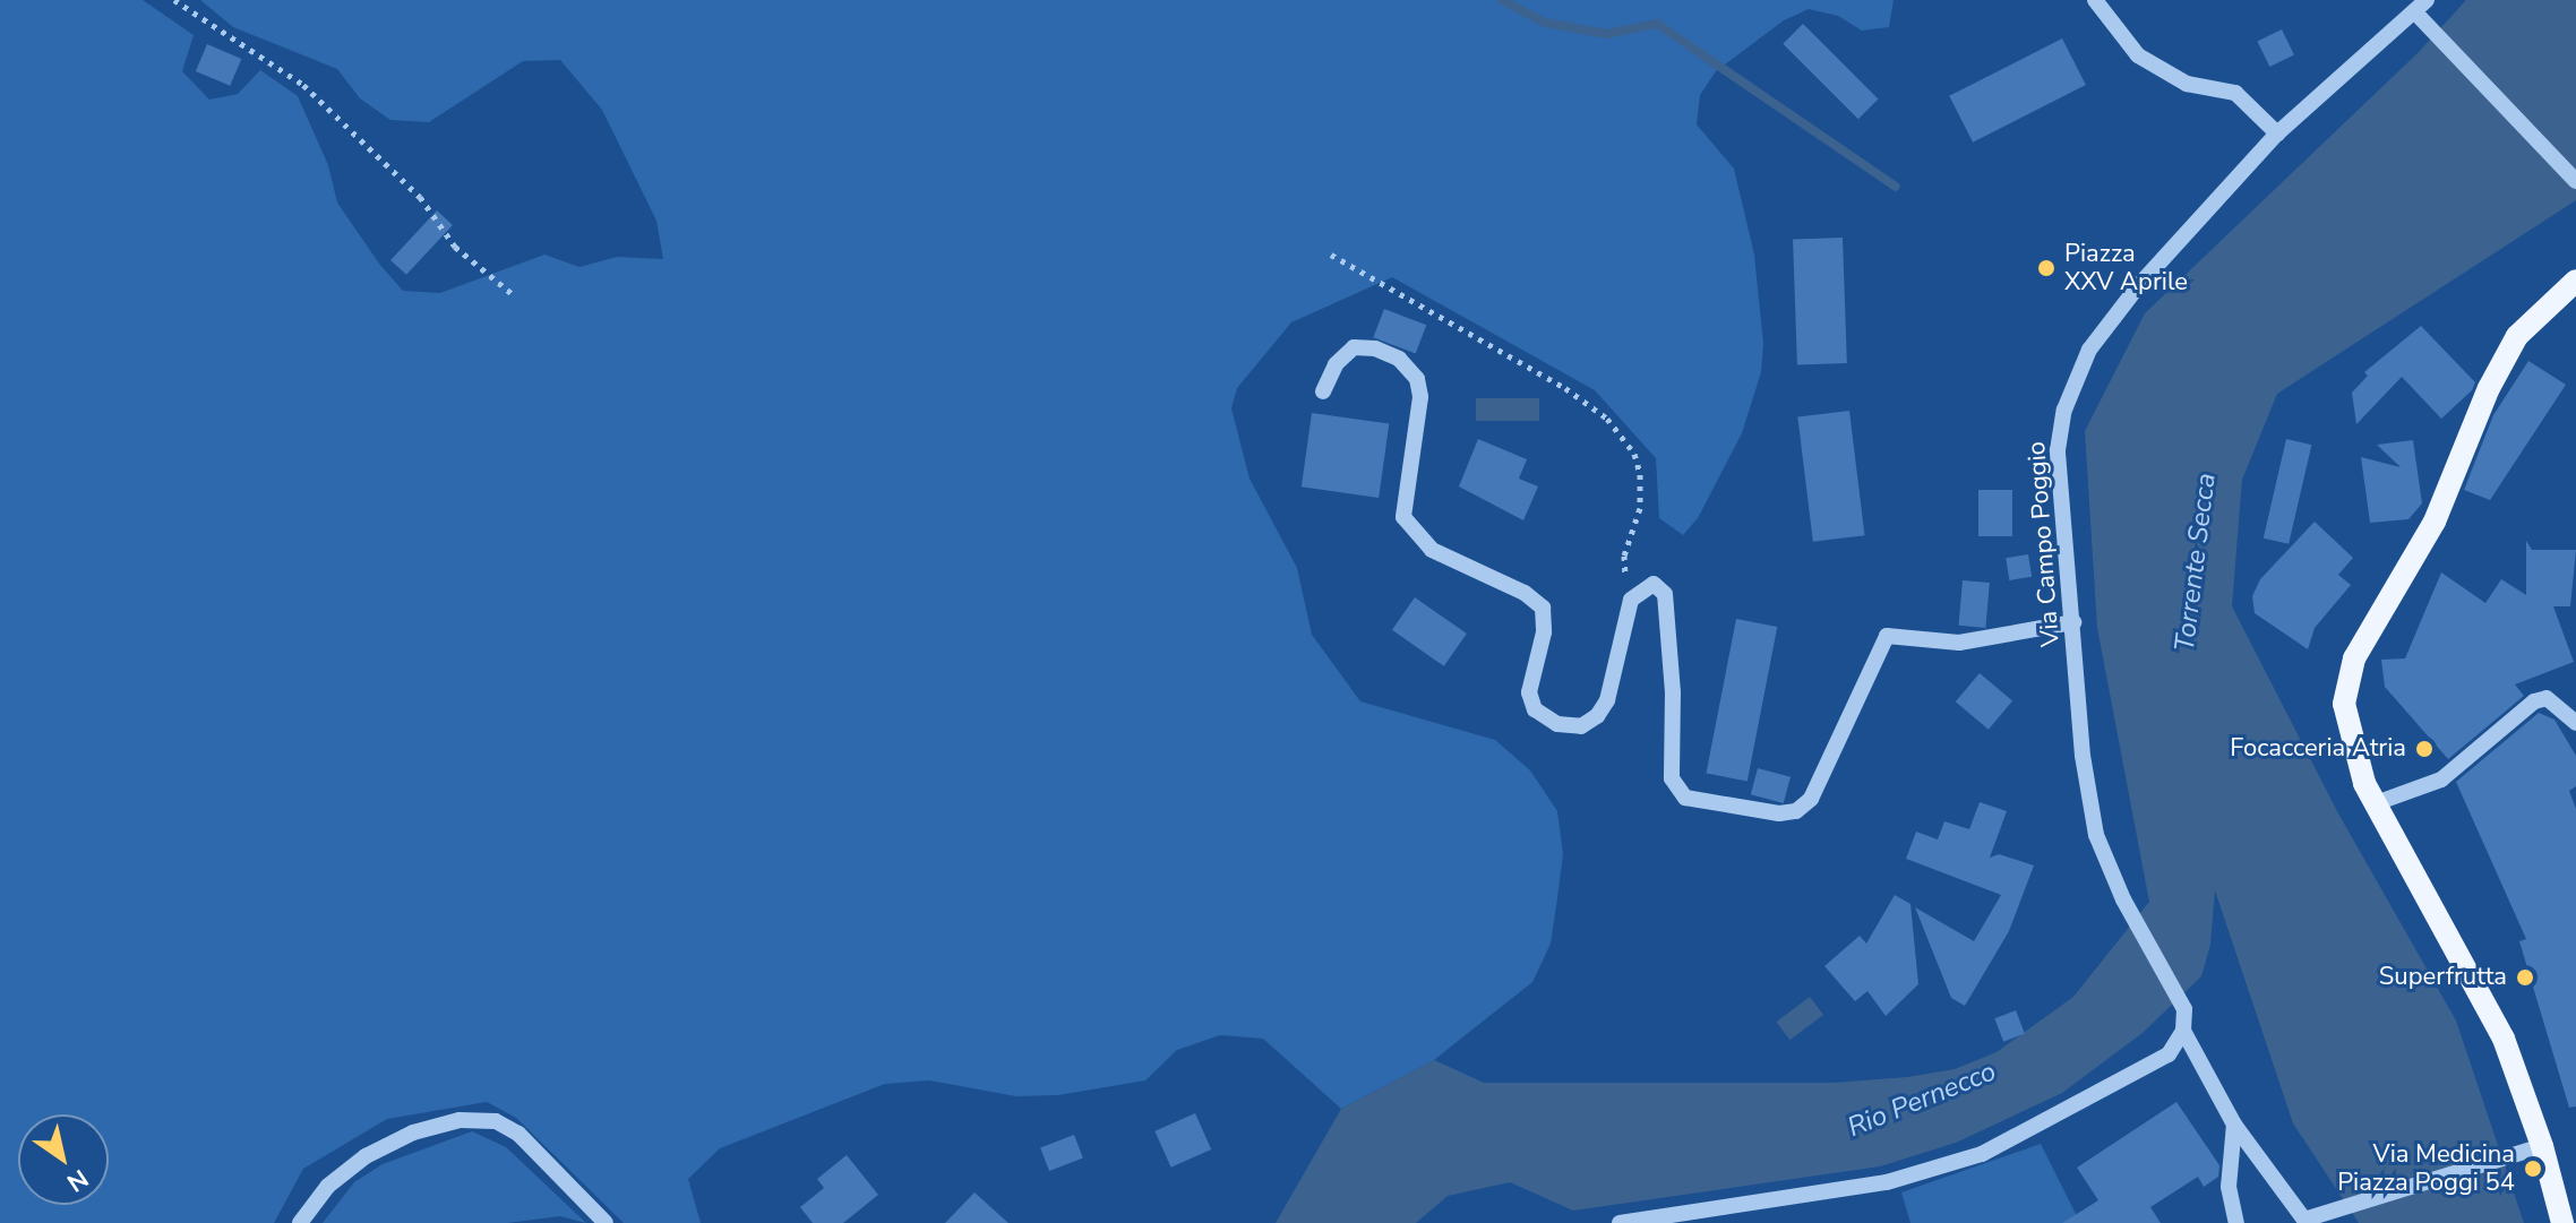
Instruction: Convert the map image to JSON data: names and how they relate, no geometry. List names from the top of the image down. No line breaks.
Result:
{"streets":{"street":["Via Campo Poggio"]},"water":["Torrente Secca","Rio Pernecco"],"places":["Piazza XXV Aprile","Focacceria Atria","Superfrutta","Via Medicina Piazza Poggi 54"],"north":"bottom right"}
